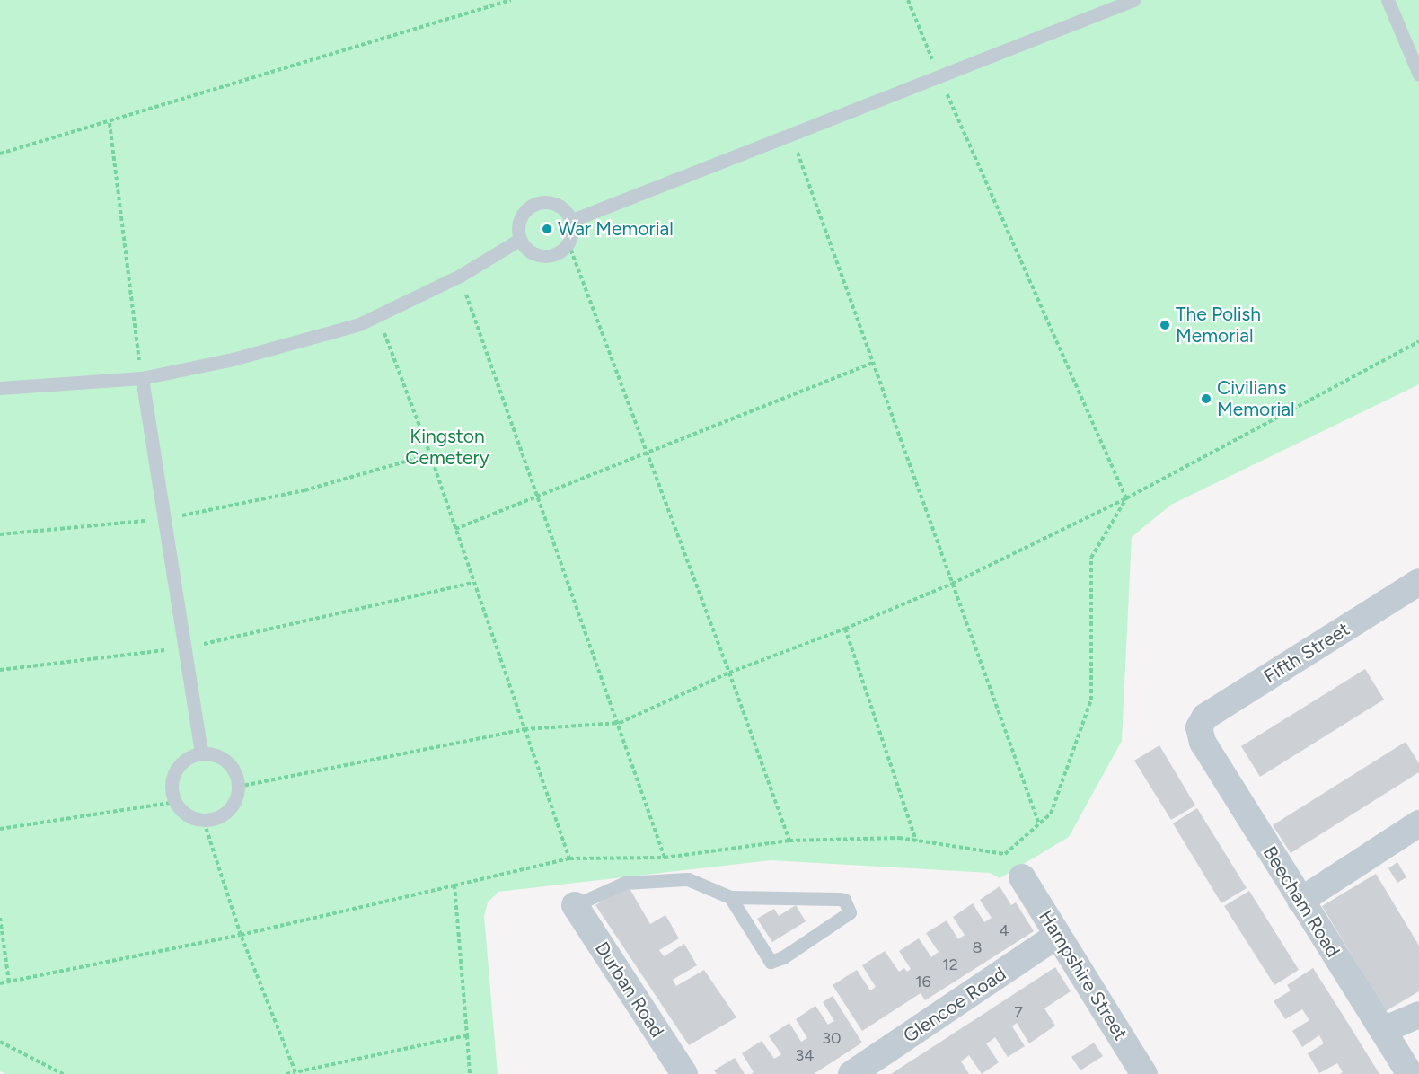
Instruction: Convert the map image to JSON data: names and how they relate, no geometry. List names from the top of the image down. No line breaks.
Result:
{"streets":{"street":["Fifth Street","Beecham Road","Hampshire Street","Durban Road","Glencoe Road"]},"crossings":[["Fifth Street","Beecham Road"],["Hampshire Street","Glencoe Road"]],"parks":["Kingston Cemetery"],"places":["War Memorial","The Polish Memorial","Civilians Memorial"],"house_numbers":["4","8","12","16","7","30","34"]}
